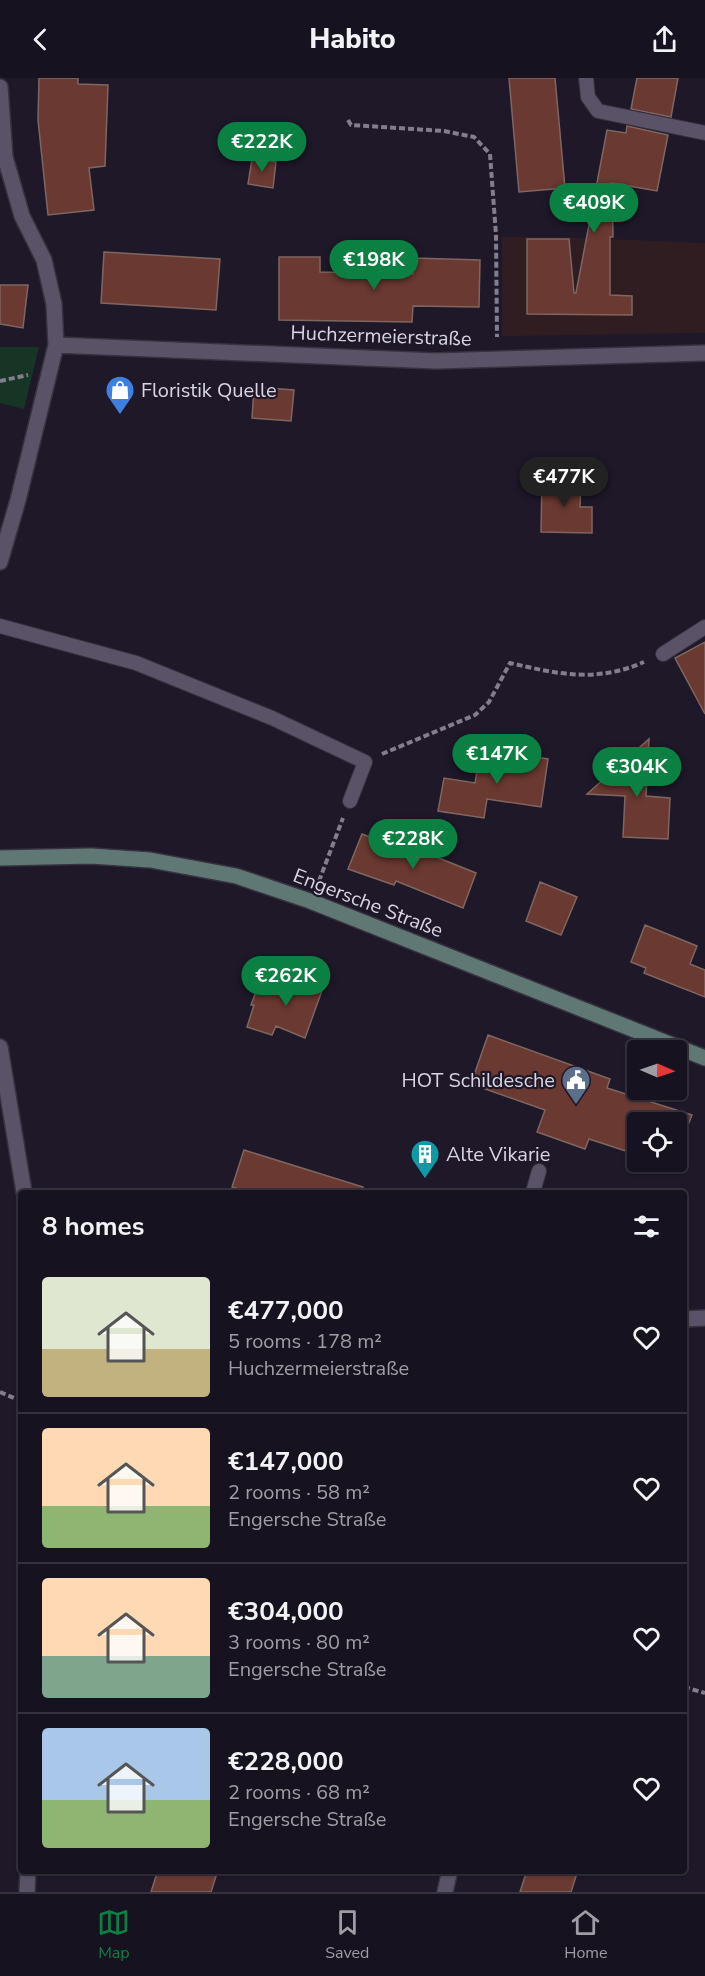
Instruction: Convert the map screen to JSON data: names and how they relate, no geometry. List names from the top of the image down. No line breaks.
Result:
{"streets":{"main road":["Engersche Straße"],"street":["Huchzermeierstraße"]},"places":{"shop":["Floristik Quelle"],"public building":["HOT Schildesche"],"building":["Alte Vikarie"]},"north":"right","page":{"header":"Habito","price":["€222K","€409K","€198K","€477K","€147K","€304K","€228K","€262K"],"heading":"8 homes","list":[{"name":"€477,000","note":"5 rooms · 178 m² · Huchzermeierstraße"},{"name":"€147,000","note":"2 rooms · 58 m² · Engersche Straße"},{"name":"€304,000","note":"3 rooms · 80 m² · Engersche Straße"},{"name":"€228,000","note":"2 rooms · 68 m² · Engersche Straße"}],"tabs":["Map","Saved","Home"]}}
